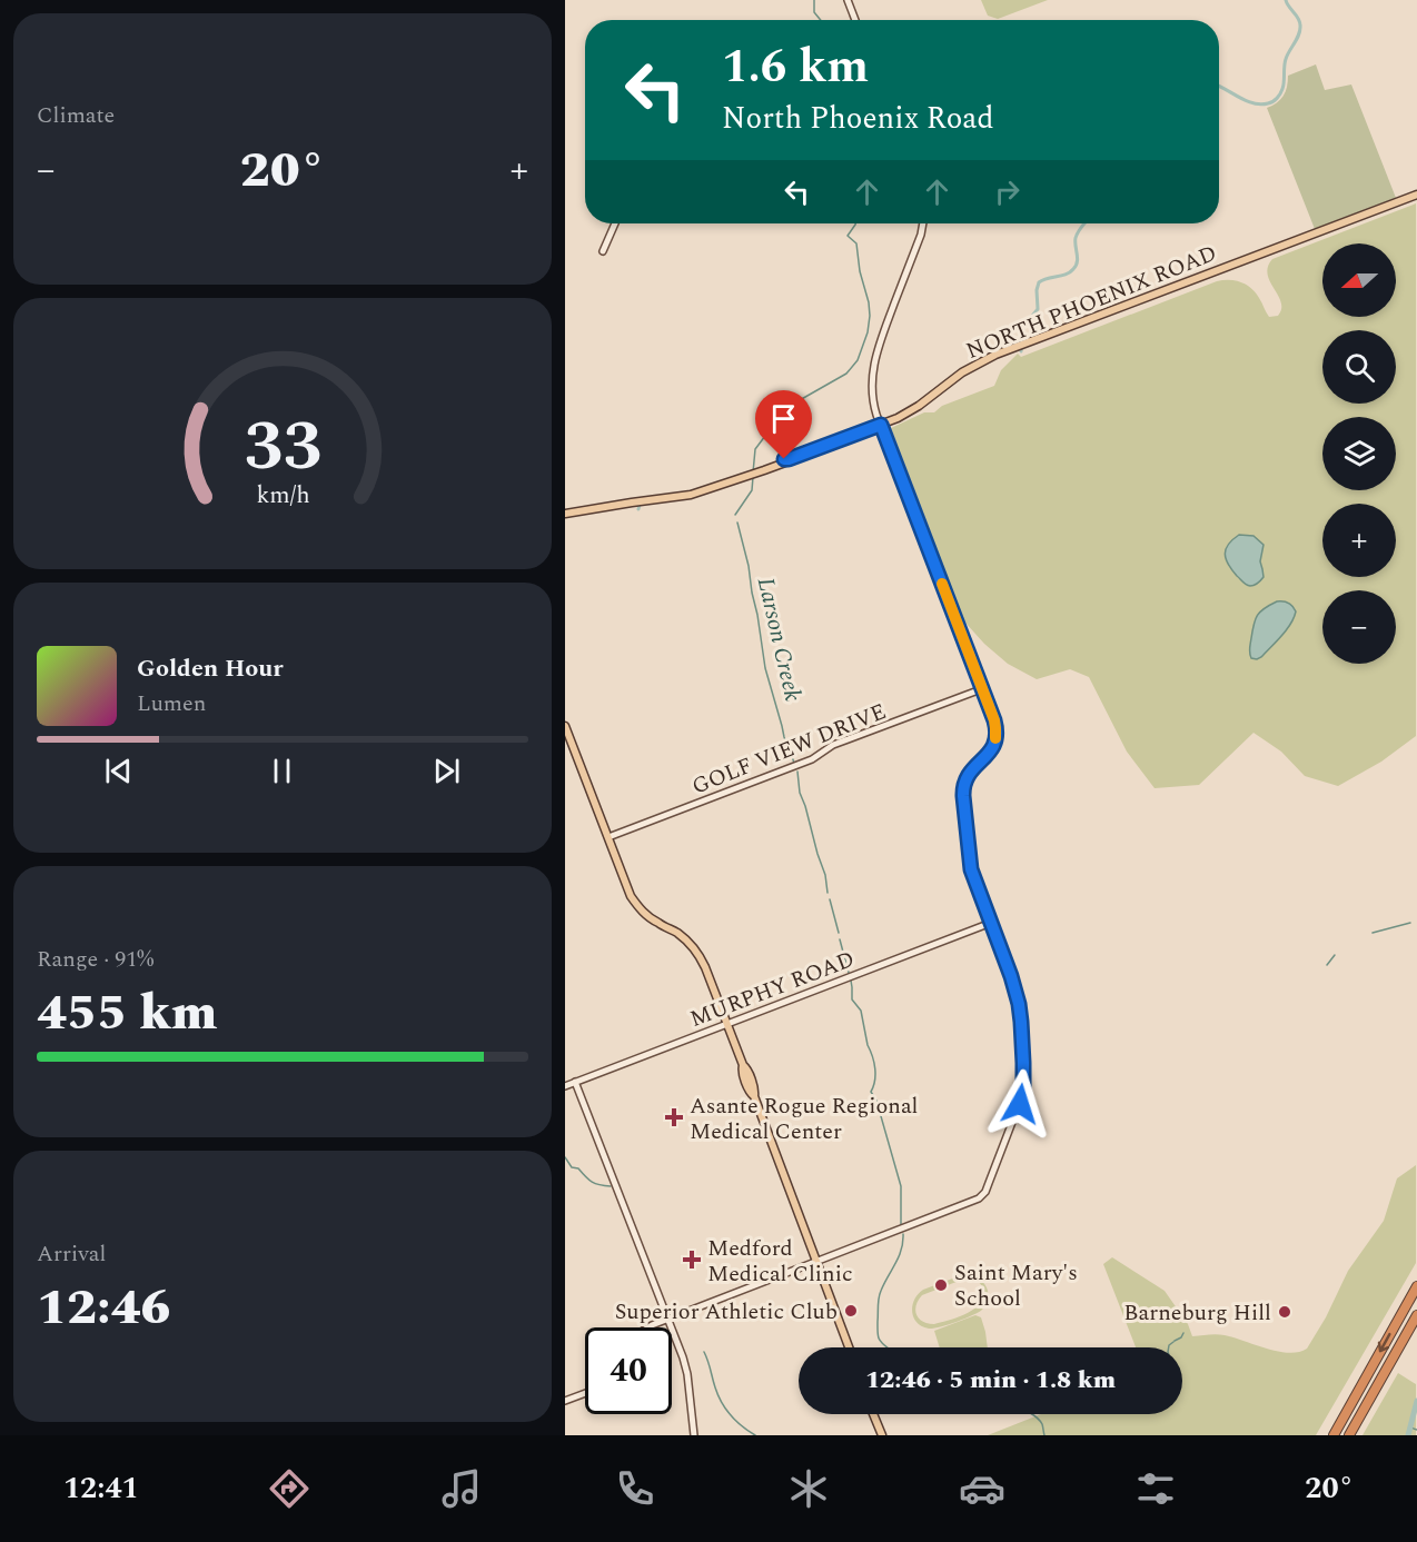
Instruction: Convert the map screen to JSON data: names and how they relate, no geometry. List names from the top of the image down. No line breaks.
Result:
{"streets":{"main road":["NORTH PHOENIX ROAD"],"street":["GOLF VIEW DRIVE","MURPHY ROAD"]},"water":["Larson Creek"],"places":{"health":["Asante Rogue Regional Medical Center","Medford Medical Clinic"],"other":["Saint Mary's School","Superior Athletic Club","Barneburg Hill"]},"north":"left","page":{"tile":["Climate",["Range · 91%","455 km"],["Arrival","12:46"]],"turn":["1.6 km","North Phoenix Road"],"heat":["−","20°","+"],"map_buttons":["+","−"],"song":["Golden Hour","Lumen"],"limit":"40","trip":"12:46 · 5 min · 1.8 km","tabs":["12:41","20°"],"gauge":["33","km/h"]}}
